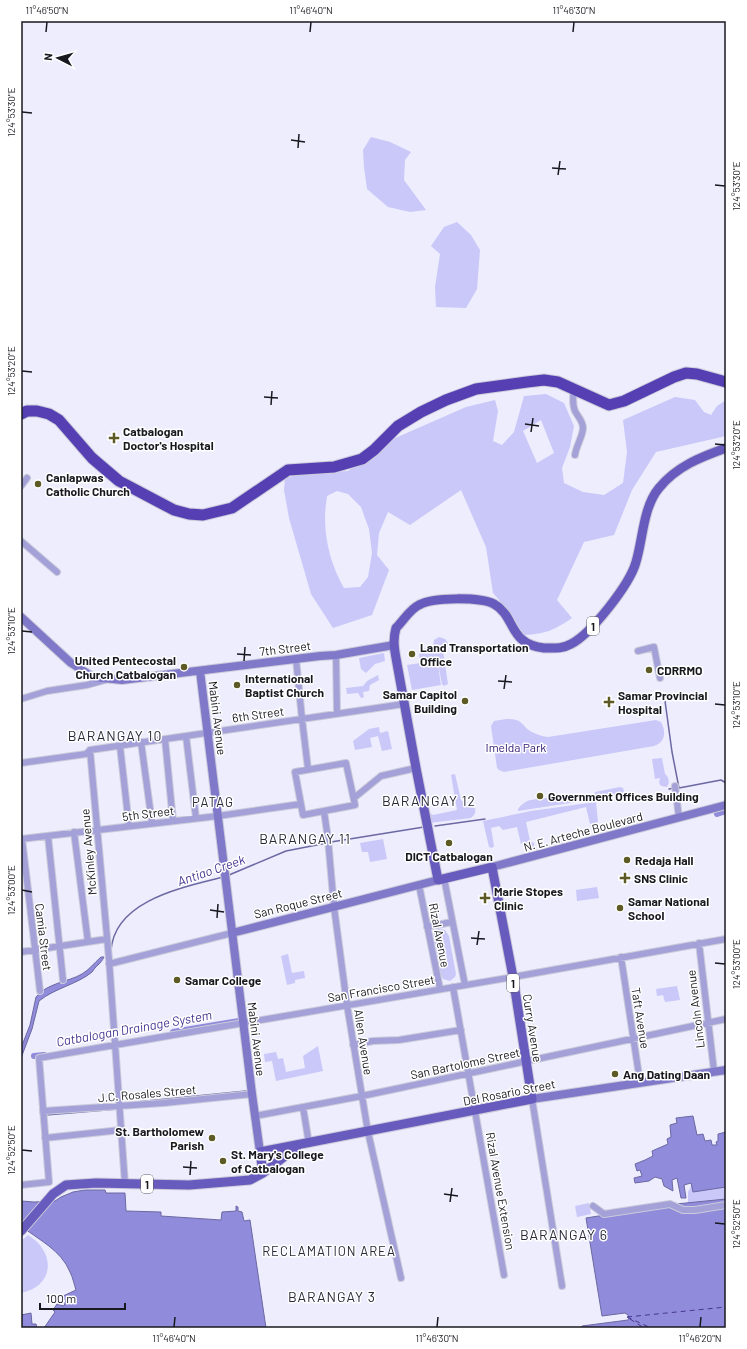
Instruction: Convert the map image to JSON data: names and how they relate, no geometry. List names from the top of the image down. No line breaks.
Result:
{"streets":{"main road":["1","Mabini Avenue","San Roque Street","Curry Avenue","Del Rosario Street"],"street":["7th Street","6th Street","5th Street","N. E. Arteche Boulevard","McKinley Avenue","Rizal Avenue","Camia Street","San Francisco Street","Lincoln Avenue","Taft Avenue","Allen Avenue","San Bartolome Street","J.C. Rosales Street","Rizal Avenue Extension"]},"crossings":[["1","7th Street"],["1","6th Street"],["1","San Roque Street"],["1","Rizal Avenue"],["7th Street","Mabini Avenue"],["6th Street","Mabini Avenue"],["6th Street","McKinley Avenue"],["Mabini Avenue","5th Street"],["Mabini Avenue","San Roque Street"],["Mabini Avenue","San Francisco Street"],["Mabini Avenue","San Bartolome Street"],["Mabini Avenue","Del Rosario Street"],["Mabini Avenue","J.C. Rosales Street"],["5th Street","McKinley Avenue"],["5th Street","Camia Street"],["N. E. Arteche Boulevard","San Roque Street"],["N. E. Arteche Boulevard","Curry Avenue"],["McKinley Avenue","San Roque Street"],["McKinley Avenue","San Francisco Street"],["San Roque Street","Rizal Avenue"],["San Roque Street","Curry Avenue"],["San Roque Street","Allen Avenue"],["Rizal Avenue","San Francisco Street"],["San Francisco Street","Lincoln Avenue"],["San Francisco Street","Taft Avenue"],["San Francisco Street","Curry Avenue"],["San Francisco Street","Allen Avenue"],["San Francisco Street","J.C. Rosales Street"],["Lincoln Avenue","San Bartolome Street"],["Lincoln Avenue","Del Rosario Street"],["Taft Avenue","San Bartolome Street"],["Taft Avenue","Del Rosario Street"],["Curry Avenue","San Bartolome Street"],["Curry Avenue","Del Rosario Street"],["Allen Avenue","San Bartolome Street"],["Allen Avenue","Del Rosario Street"],["Del Rosario Street","Rizal Avenue Extension"]],"districts":["BARANGAY 10","BARANGAY 12","PATAG","BARANGAY 11","BARANGAY 6","RECLAMATION AREA","BARANGAY 3"],"water":["Antiao Creek","Catbalogan Drainage System"],"parks":["Imelda Park"],"places":{"health":["Catbalogan Doctor's Hospital","Samar Provincial Hospital","SNS Clinic","Marie Stopes Clinic"],"other":["Canlapwas Catholic Church","Land Transportation Office","United Pentecostal Church Catbalogan","CDRRMO","International Baptist Church","Samar Capitol Building","Government Offices Building","DICT Catbalogan","Redaja Hall","Samar National School","Samar College","Ang Dating Daan","St. Bartholomew Parish","St. Mary's College of Catbalogan"]},"scale_bar":"100 m","north":"left","coordinates":["11°46'50\"N","11°46'40\"N","11°46'30\"N","124°53'30\"E","124°53'20\"E","124°53'10\"E","124°53'00\"E","124°52'50\"E","11°46'20\"N"]}
